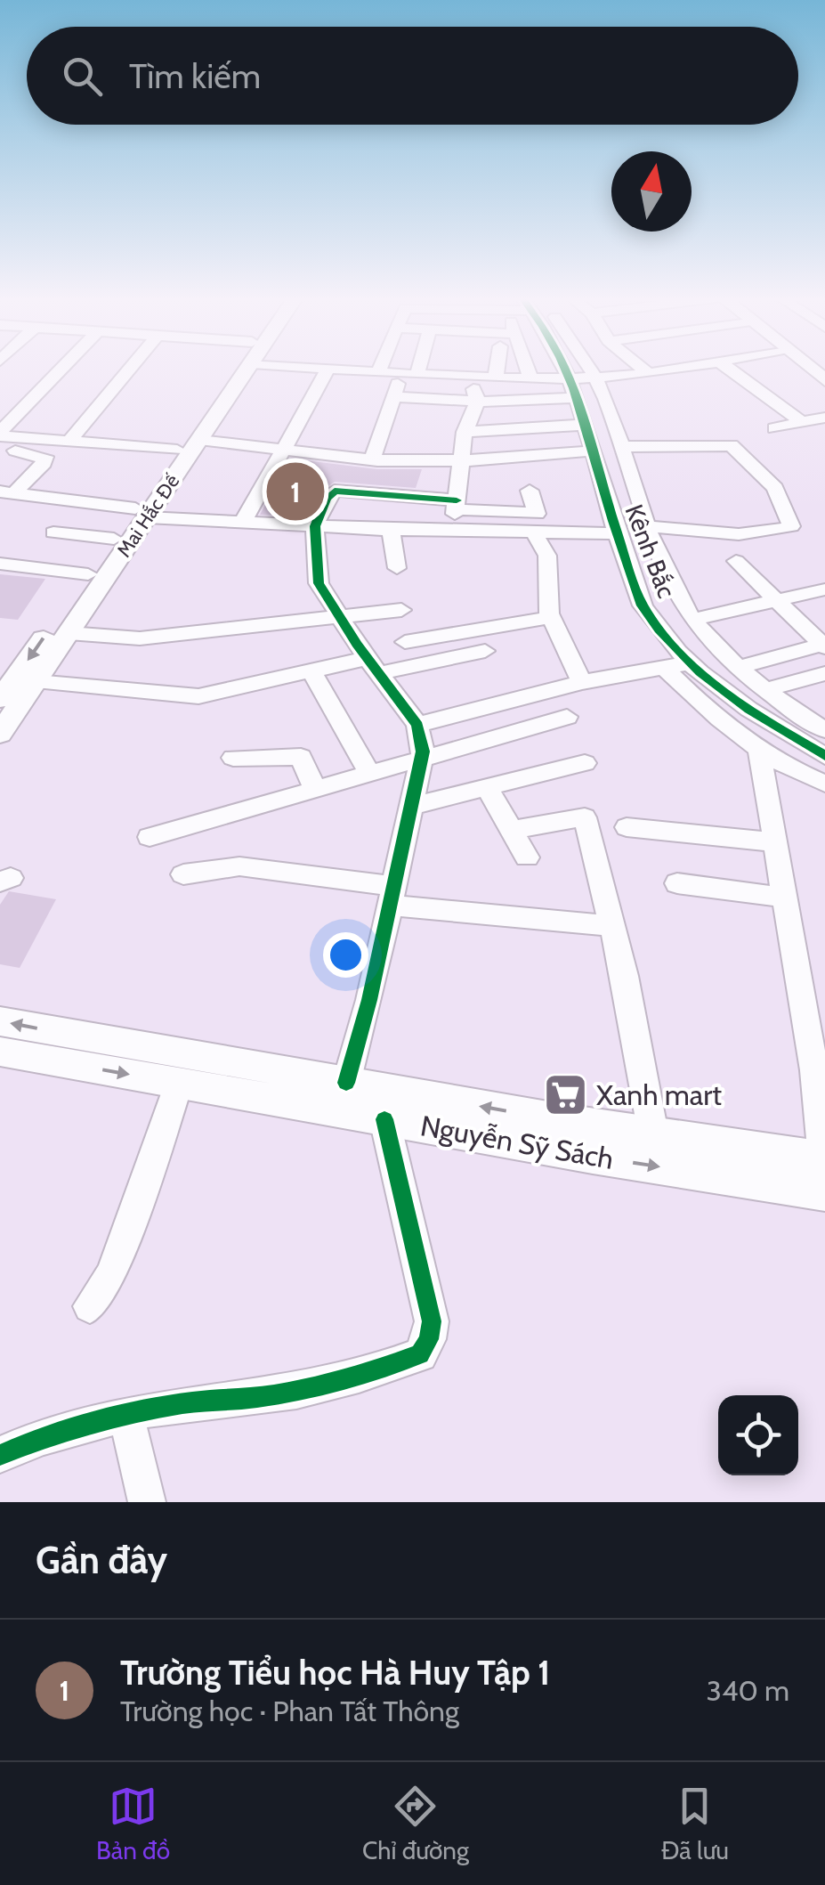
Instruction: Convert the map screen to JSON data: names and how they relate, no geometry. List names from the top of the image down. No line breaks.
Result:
{"streets":{"main road":["Mai Hắc Đế","Nguyễn Sỹ Sách"],"street":["Kênh Bắc"]},"places":{"supermarket":["Xanh mart"]},"north":"top","page":{"search":"Tìm kiếm","pins":"1","heading":"Gần đây","list":[{"mark":"1","name":"Trường Tiểu học Hà Huy Tập 1","note":"Trường học · Phan Tất Thông","value":"340 m"}],"nav":["Bản đồ","Chỉ đường","Đã lưu"]}}
